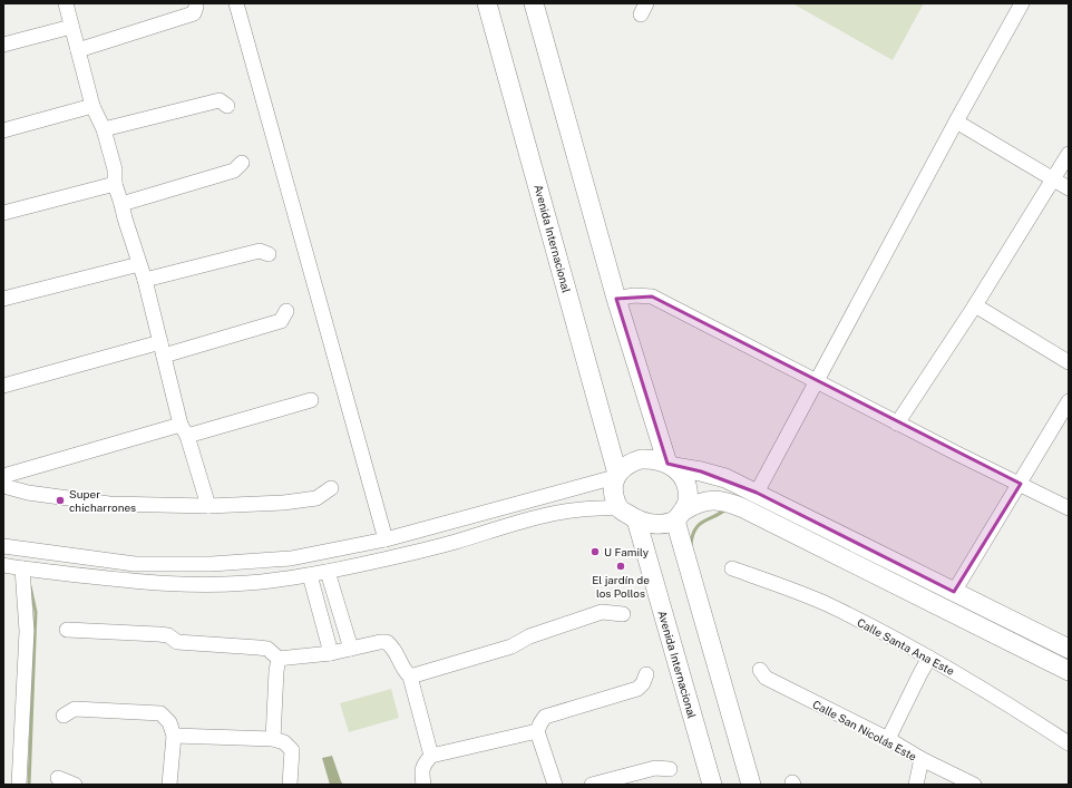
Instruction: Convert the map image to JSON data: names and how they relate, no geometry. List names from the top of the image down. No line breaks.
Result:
{"streets":{"main road":["Avenida Internacional"],"street":["Calle Santa Ana Este","Calle San Nicolás Este"]},"places":["Super chicharrones","U Family","El jardín de los Pollos"]}
